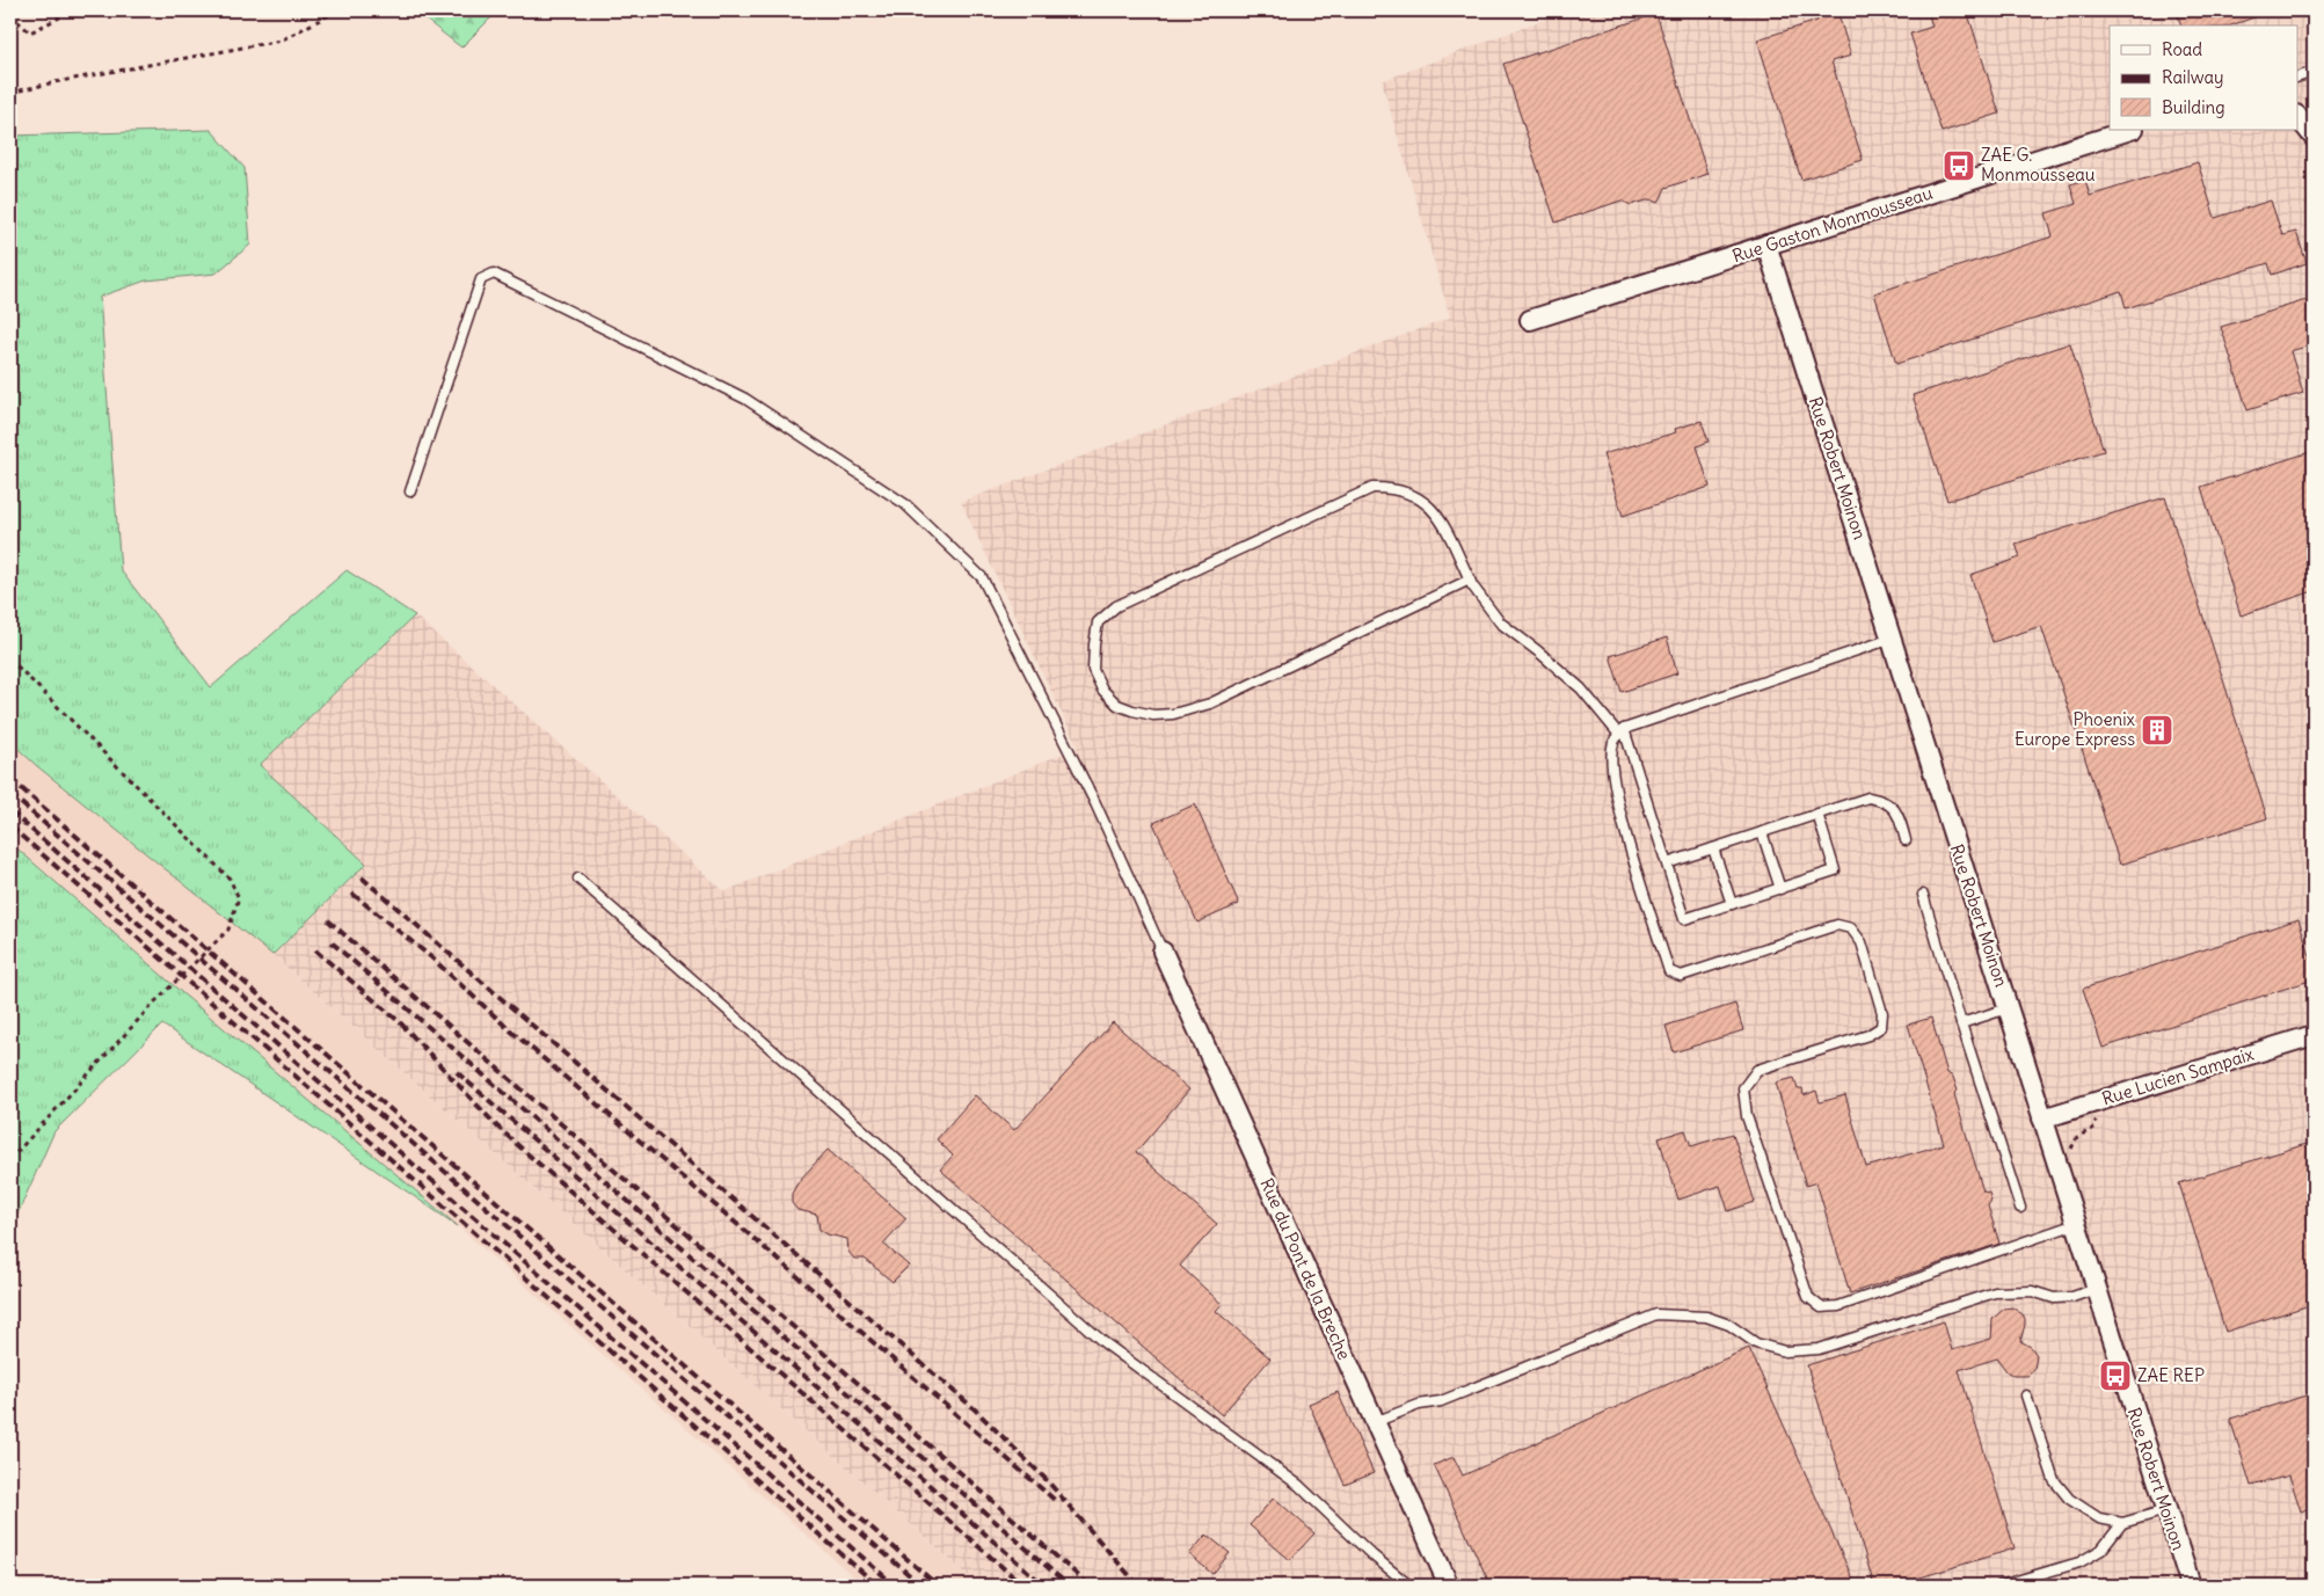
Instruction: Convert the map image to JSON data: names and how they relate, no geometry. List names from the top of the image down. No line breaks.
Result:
{"streets":{"street":["Rue Gaston Monmousseau","Rue Robert Moinon","Rue Lucien Sampaix","Rue du Pont de la Breche"]},"crossings":[["Rue Gaston Monmousseau","Rue Robert Moinon"],["Rue Robert Moinon","Rue Lucien Sampaix"]],"places":{"bus stop":["ZAE G. Monmousseau","ZAE REP"],"building":["Phoenix Europe Express"]},"legend":["Road","Railway","Building"]}
